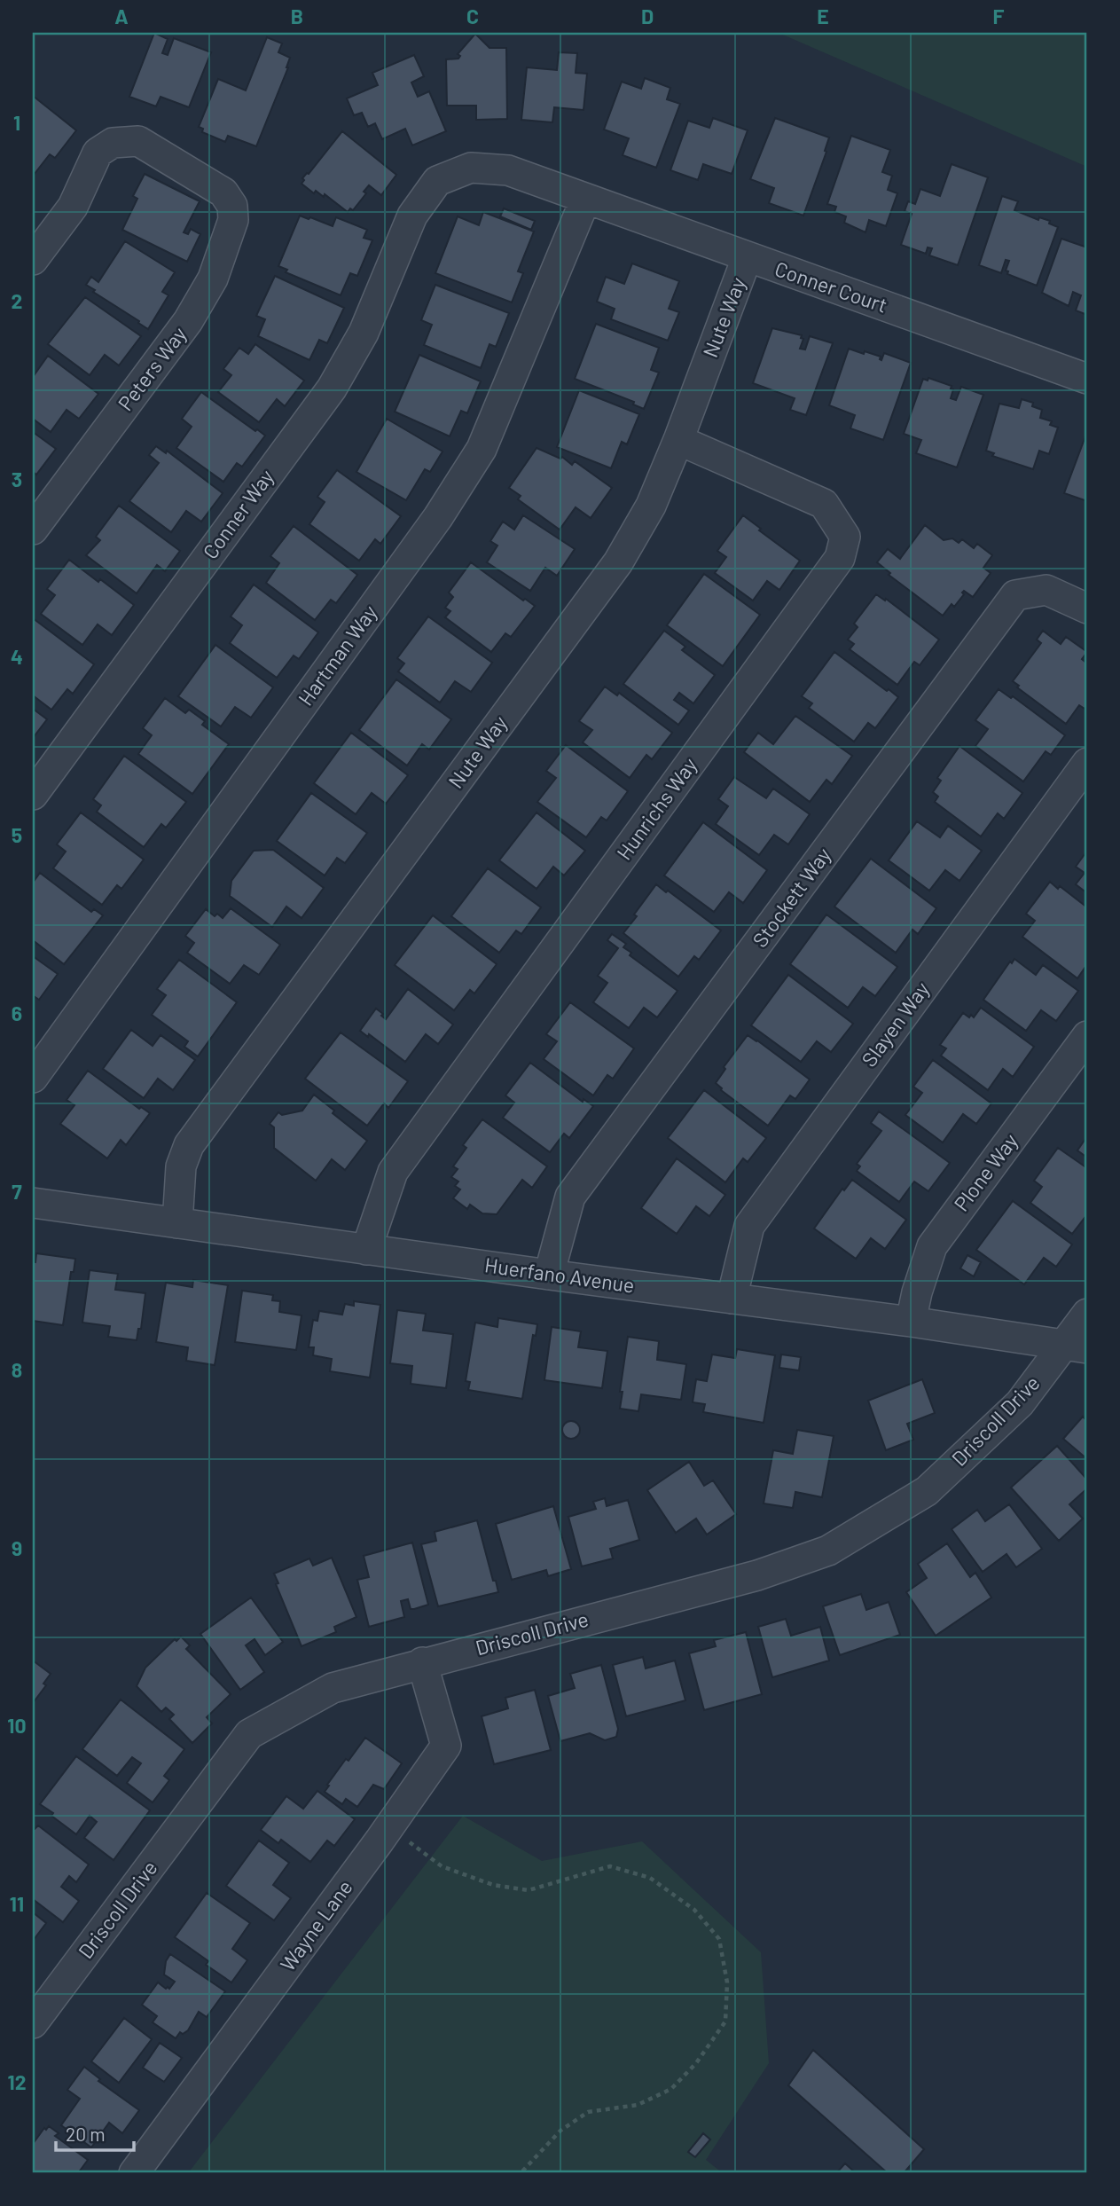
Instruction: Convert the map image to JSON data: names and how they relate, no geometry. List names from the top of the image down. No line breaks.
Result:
{"streets":{"street":["Conner Court","Nute Way","Peters Way","Conner Way","Hartman Way","Hunrichs Way","Stockett Way","Slayen Way","Plone Way","Huerfano Avenue","Driscoll Drive","Wayne Lane"]},"crossings":[["Conner Court","Nute Way"],["Conner Court","Conner Way"],["Conner Court","Hartman Way"],["Nute Way","Hunrichs Way"],["Nute Way","Huerfano Avenue"],["Hunrichs Way","Huerfano Avenue"],["Stockett Way","Huerfano Avenue"],["Slayen Way","Huerfano Avenue"],["Plone Way","Huerfano Avenue"],["Huerfano Avenue","Driscoll Drive"],["Driscoll Drive","Wayne Lane"]],"scale_bar":"20 m","grid":{"columns":["A","B","C","D","E","F"],"rows":["1","2","3","4","5","6","7","8","9","10","11","12"]}}
